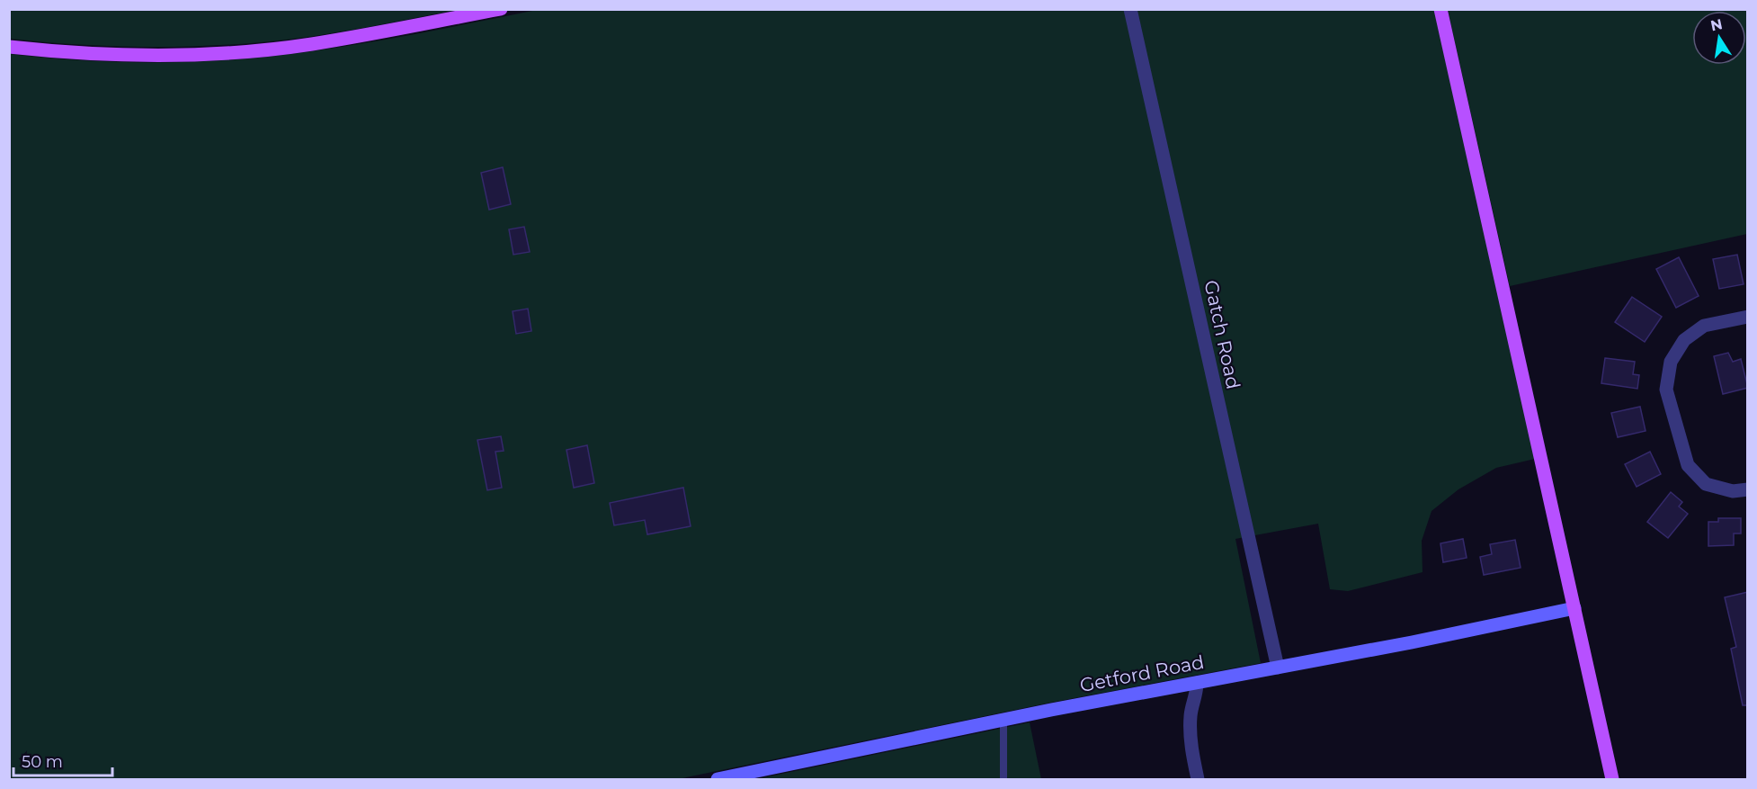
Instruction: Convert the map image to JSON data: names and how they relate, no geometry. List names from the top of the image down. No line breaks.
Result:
{"streets":{"street":["Gatch Road","Getford Road"]},"crossings":[["Gatch Road","Getford Road"]],"scale_bar":"50 m","north":"top"}
